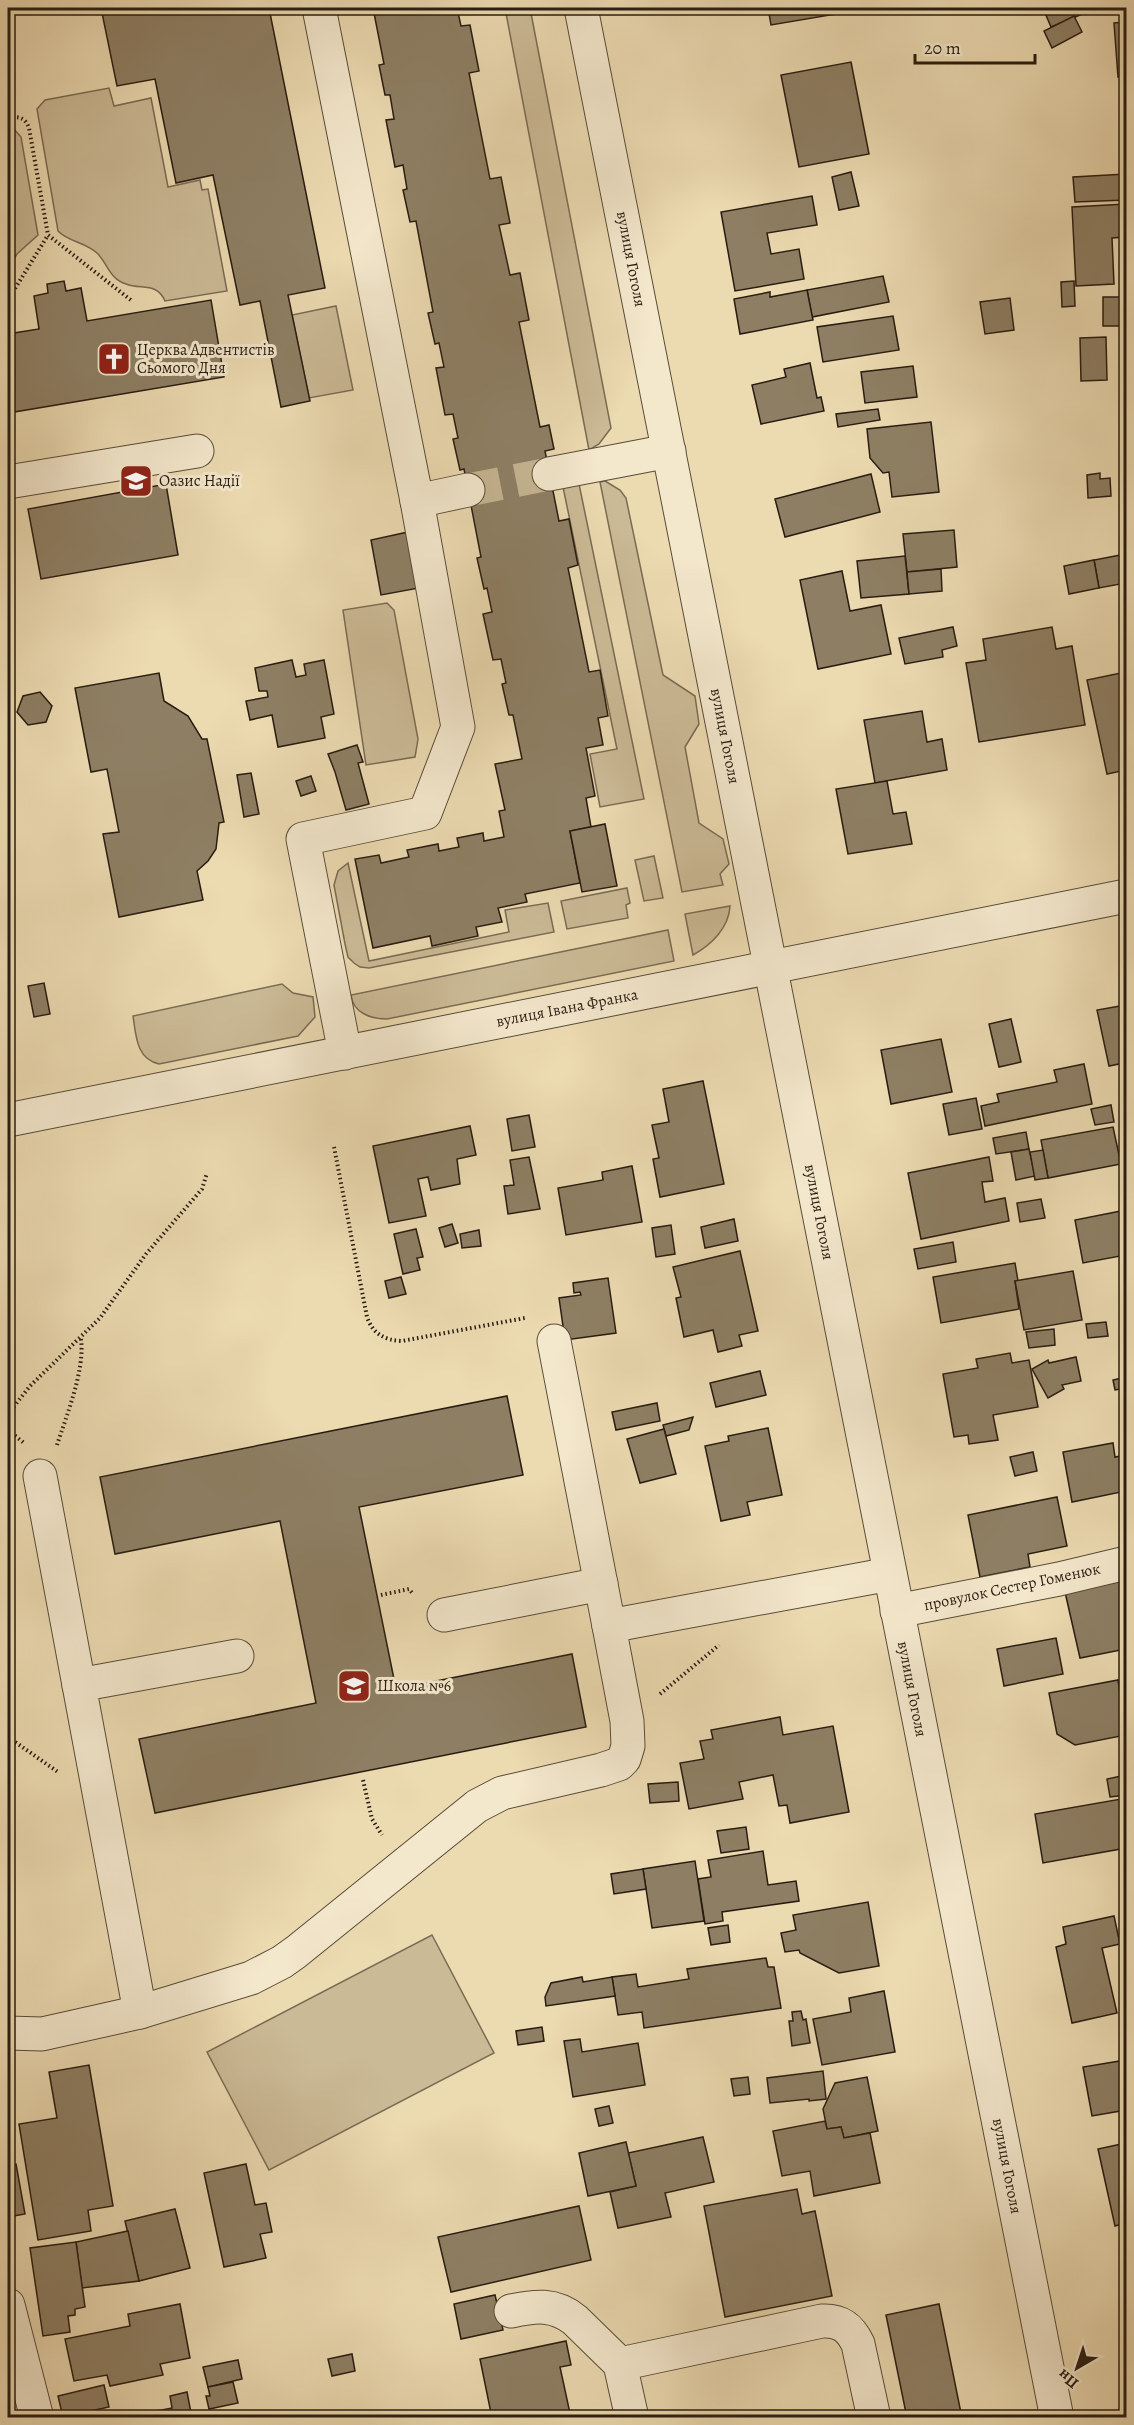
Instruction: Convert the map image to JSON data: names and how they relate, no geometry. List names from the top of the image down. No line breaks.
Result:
{"streets":{"street":["вулиця Гоголя","вулиця Івана Франка","провулок Сестер Гоменюк"]},"crossings":[["вулиця Гоголя","вулиця Івана Франка"],["вулиця Гоголя","провулок Сестер Гоменюк"]],"places":{"church":["Церква Адвентистів Сьомого Дня"],"school or university":["Оазис Надії","Школа №6"]},"scale_bar":"20 m","north":"bottom left"}
